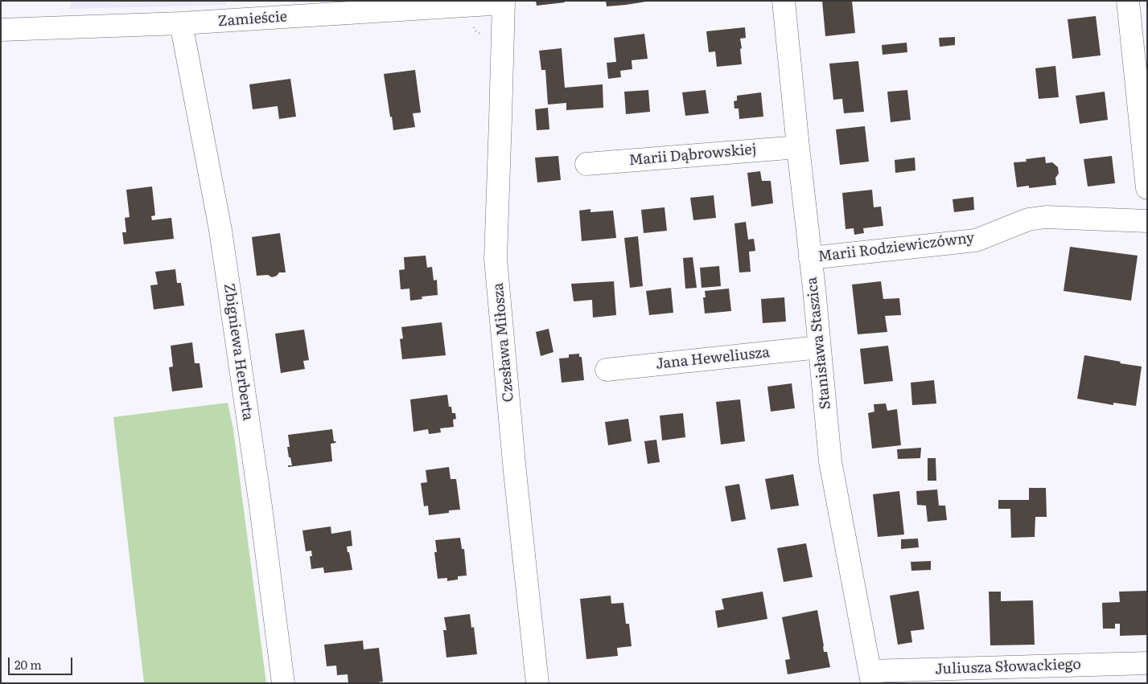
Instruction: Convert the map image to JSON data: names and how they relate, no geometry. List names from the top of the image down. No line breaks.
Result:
{"streets":{"street":["Zamieście","Marii Dąbrowskiej","Marii Rodziewiczówny","Czesława Miłosza","Stanisława Staszica","Zbigniewa Herberta","Jana Heweliusza","Juliusza Słowackiego"]},"crossings":[["Zamieście","Czesława Miłosza"],["Zamieście","Zbigniewa Herberta"],["Marii Dąbrowskiej","Stanisława Staszica"],["Marii Rodziewiczówny","Stanisława Staszica"],["Stanisława Staszica","Jana Heweliusza"],["Stanisława Staszica","Juliusza Słowackiego"]],"scale_bar":"20 m"}
